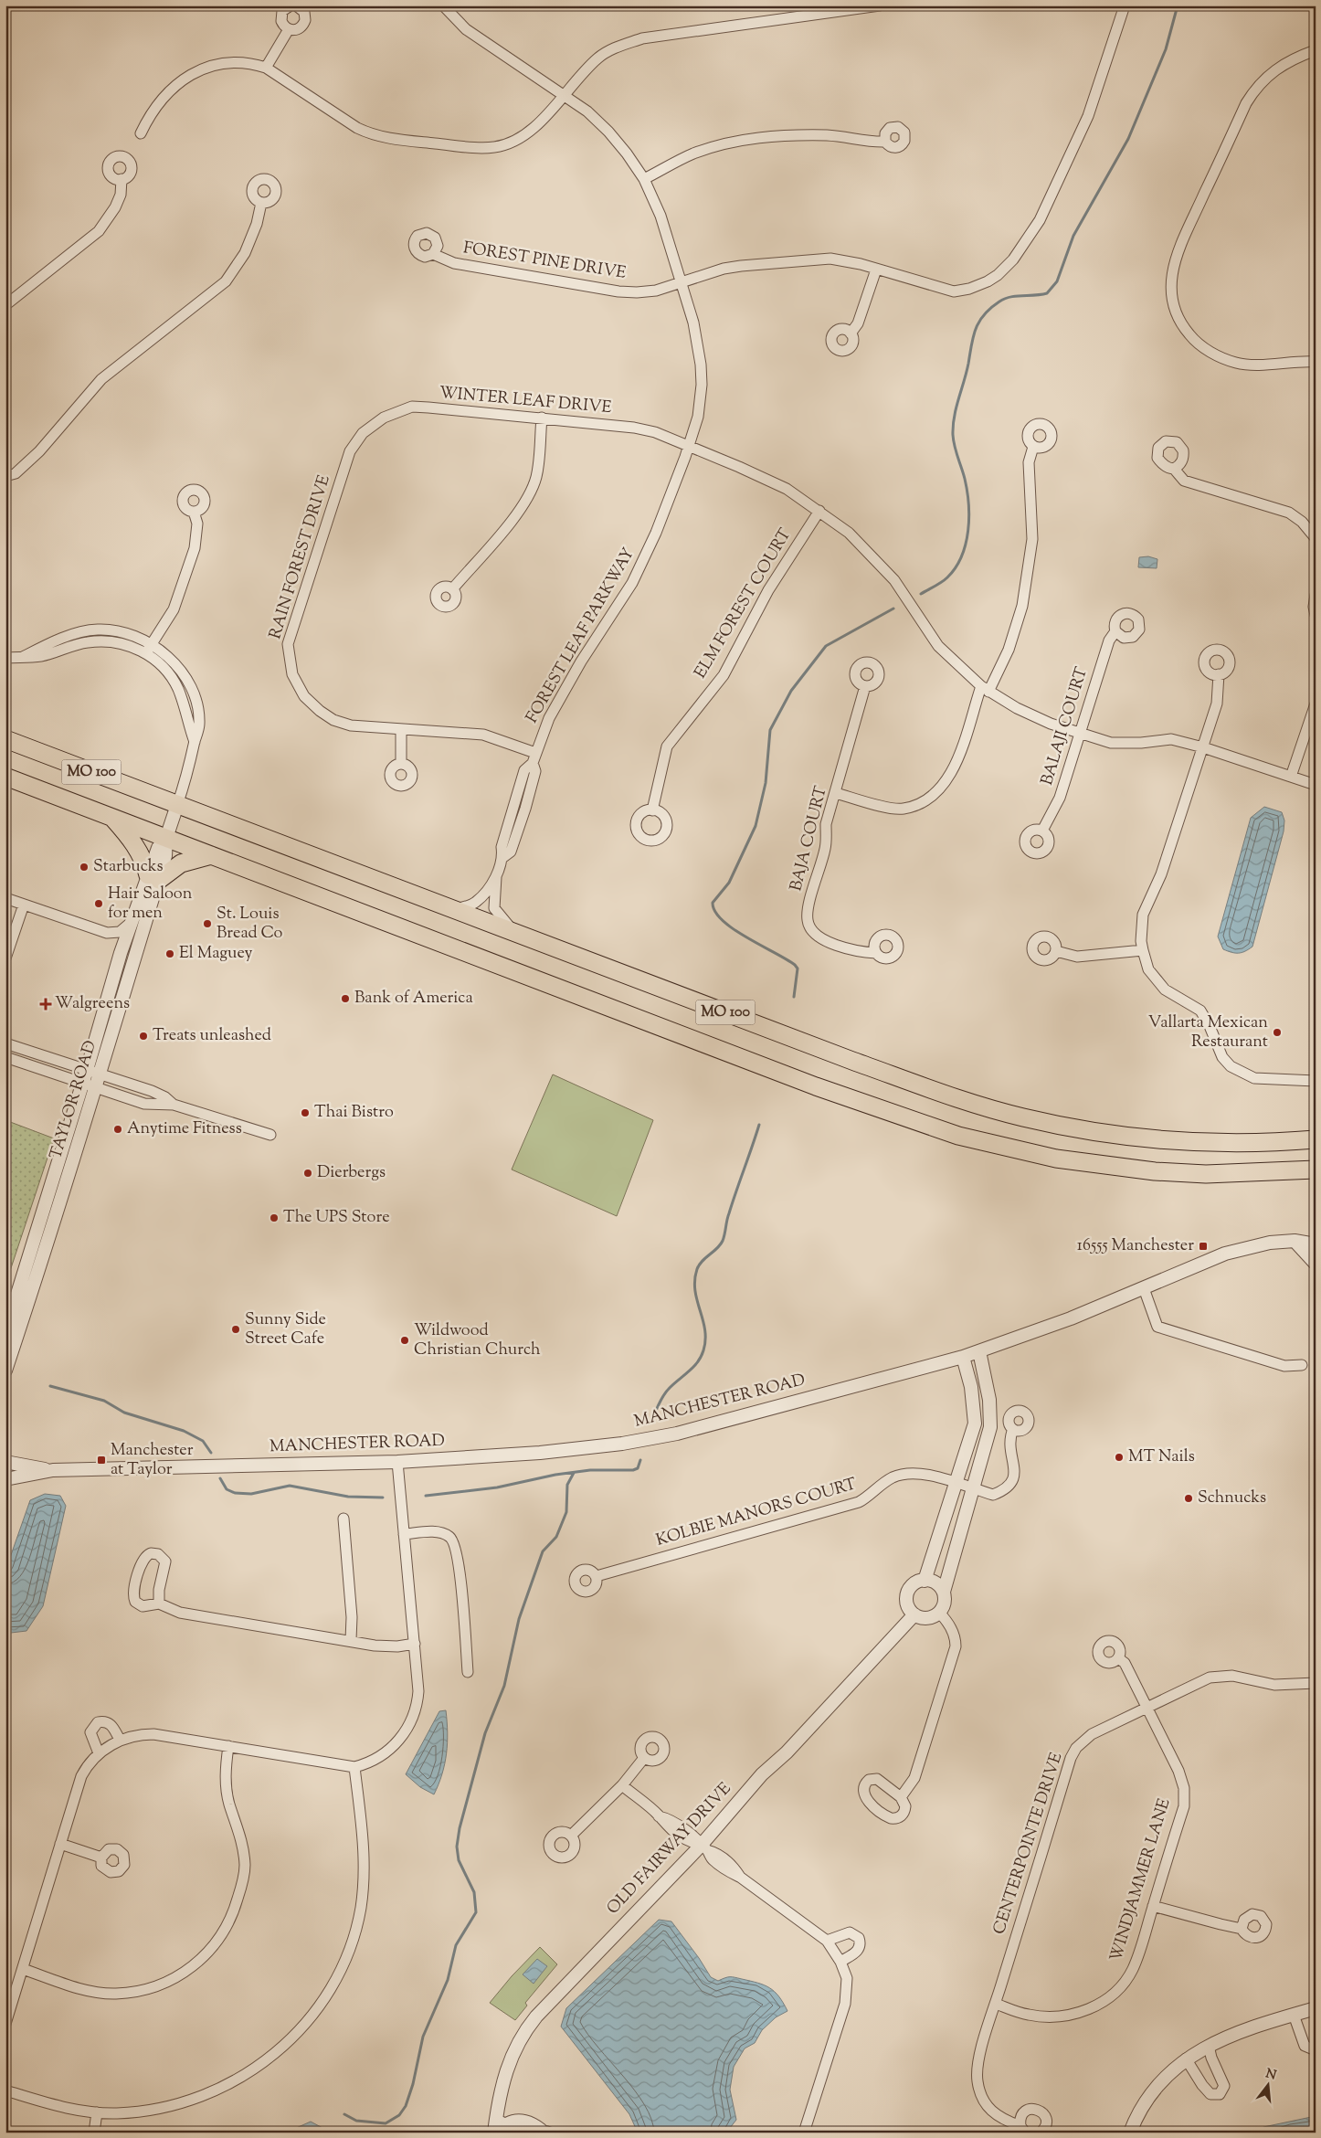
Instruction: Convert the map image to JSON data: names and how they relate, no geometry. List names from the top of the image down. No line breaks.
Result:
{"streets":{"highway":["MO 100"],"street":["FOREST PINE DRIVE","WINTER LEAF DRIVE","RAIN FOREST DRIVE","ELM FOREST COURT","FOREST LEAF PARKWAY","BALAJI COURT","BAJA COURT","TAYLOR ROAD","MANCHESTER ROAD","KOLBIE MANORS COURT","CENTERPOINTE DRIVE","OLD FAIRWAY DRIVE","WINDJAMMER LANE"]},"crossings":[["FOREST PINE DRIVE","FOREST LEAF PARKWAY"],["WINTER LEAF DRIVE","RAIN FOREST DRIVE"],["WINTER LEAF DRIVE","ELM FOREST COURT"],["WINTER LEAF DRIVE","FOREST LEAF PARKWAY"],["WINTER LEAF DRIVE","BALAJI COURT"],["RAIN FOREST DRIVE","FOREST LEAF PARKWAY"],["FOREST LEAF PARKWAY","MO 100"],["MO 100","TAYLOR ROAD"],["CENTERPOINTE DRIVE","WINDJAMMER LANE"]],"places":{"other":["Starbucks","Hair Saloon for men","St. Louis Bread Co","El Maguey","Bank of America","Vallarta Mexican Restaurant","Treats unleashed","Thai Bistro","Anytime Fitness","Dierbergs","The UPS Store","Sunny Side Street Cafe","Wildwood Christian Church","MT Nails","Schnucks"],"health":["Walgreens"],"transit":["16555 Manchester","Manchester at Taylor"]},"north":"top"}
